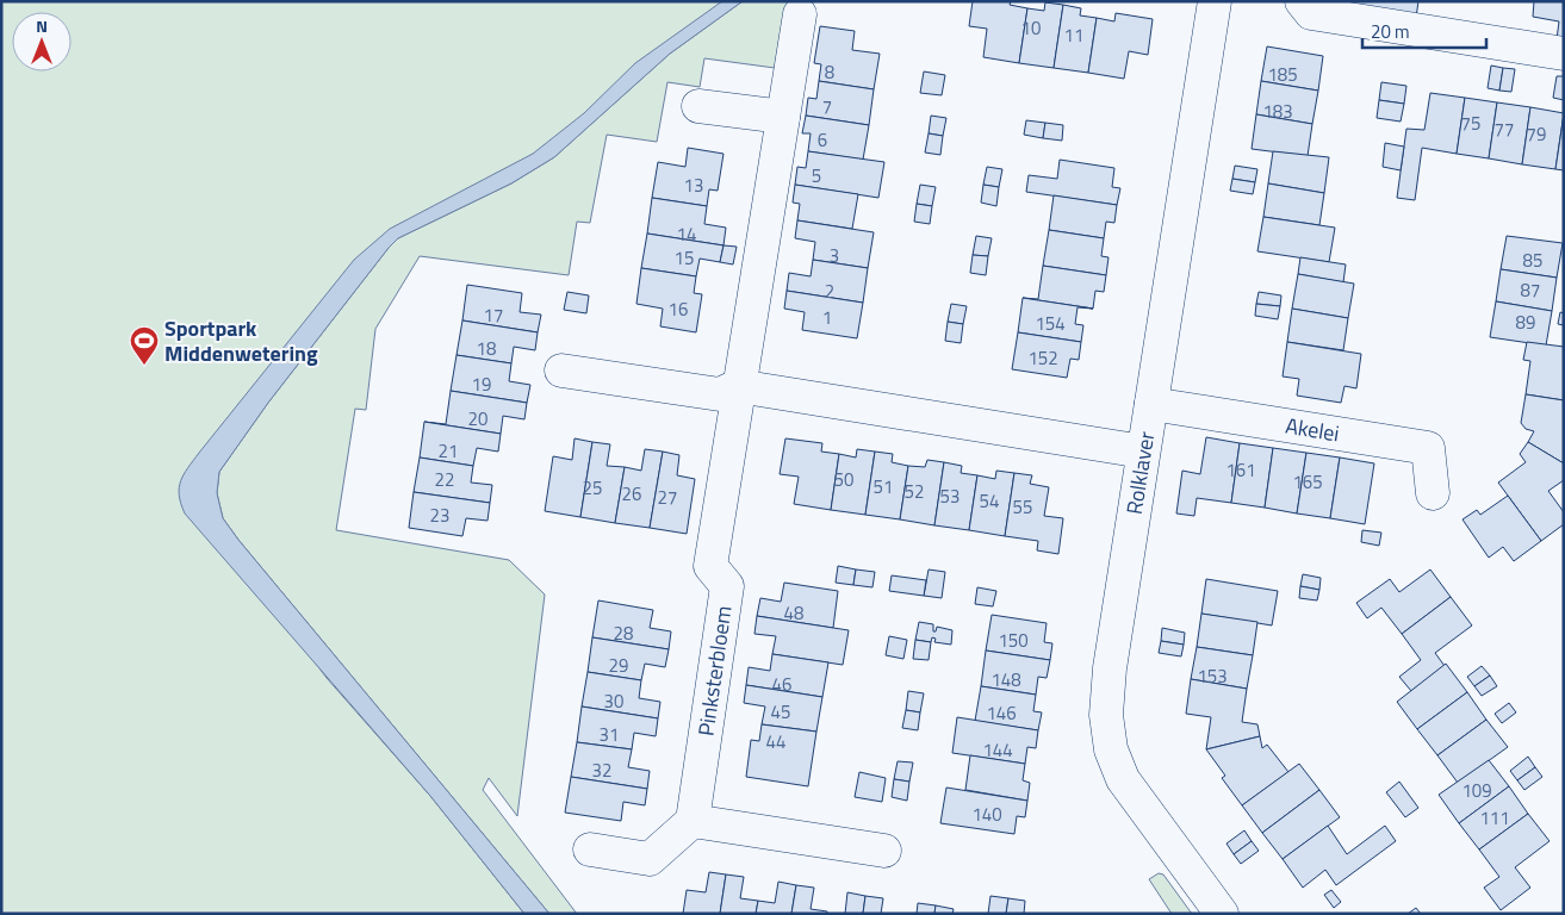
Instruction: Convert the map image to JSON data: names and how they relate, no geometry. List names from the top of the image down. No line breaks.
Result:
{"streets":{"street":["Akelei","Rolklaver","Pinksterbloem"]},"crossings":[["Akelei","Rolklaver"]],"places":{"sports":["Sportpark Middenwetering"]},"house_numbers":["10","11","8","185","7","183","75","77","79","6","5","13","14","3","15","85","87","2","16","17","1","89","154","18","152","19","20","21","161","22","50","165","51","25","52","26","53","27","54","55","23","48","28","150","29","153","148","46","30","45","146","31","44","144","32","109","140","111"],"scale_bar":"20 m","north":"top"}
